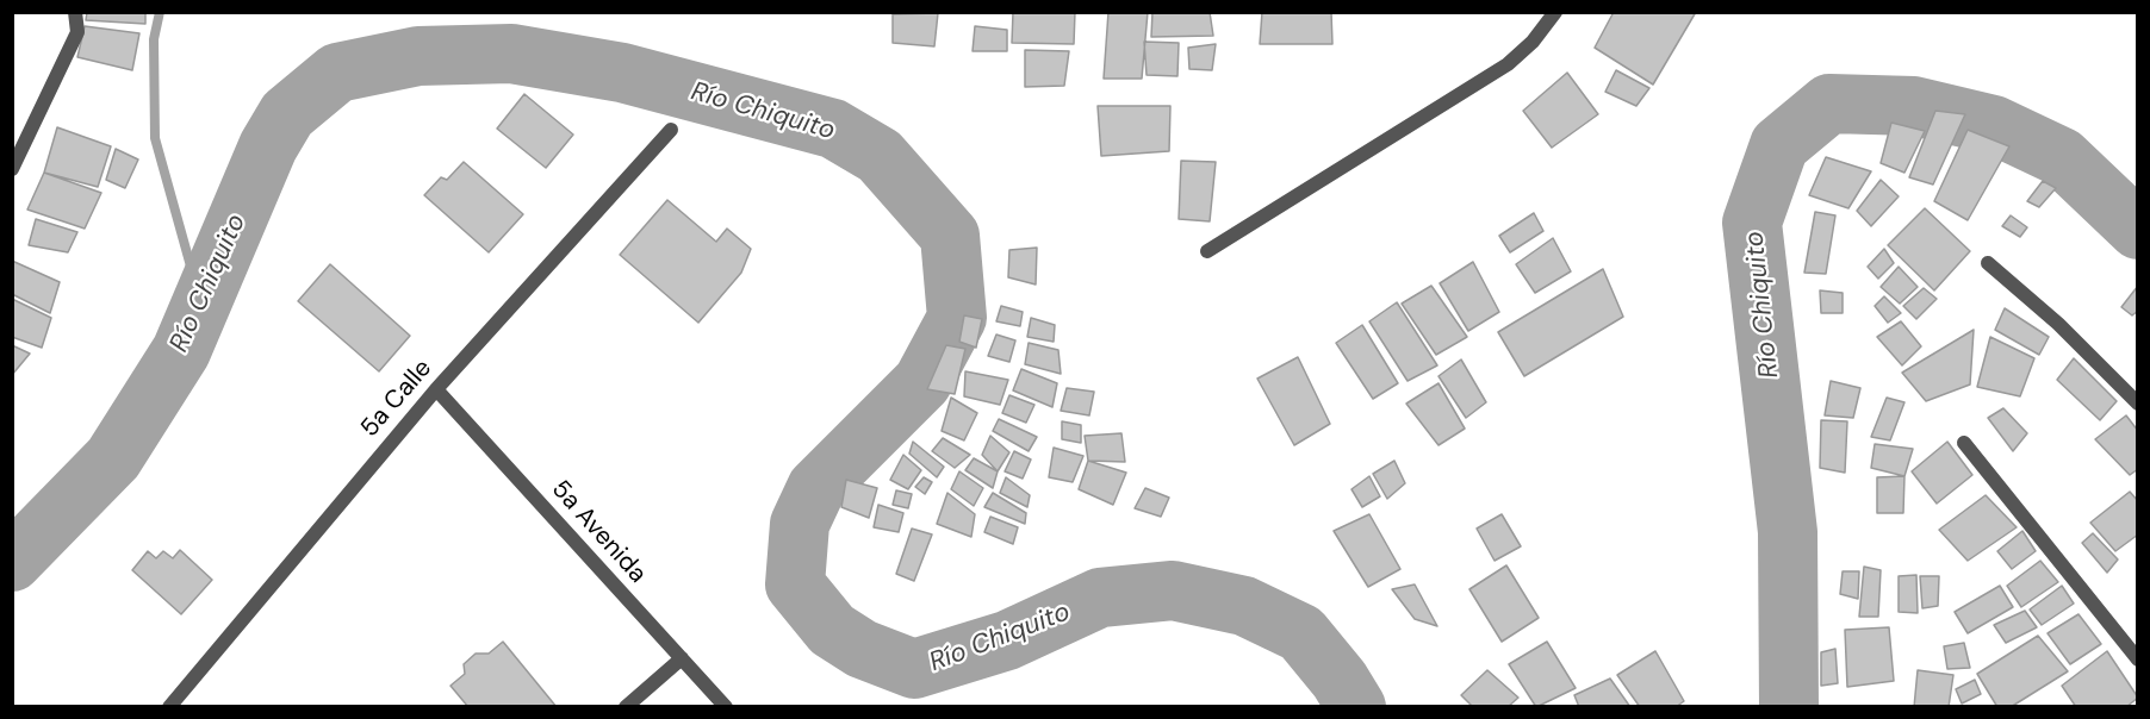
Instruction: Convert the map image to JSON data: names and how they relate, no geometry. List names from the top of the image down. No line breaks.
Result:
{"streets":{"street":["5a Calle","5a Avenida"]},"crossings":[["5a Calle","5a Avenida"]],"water":["Río Chiquito"]}
